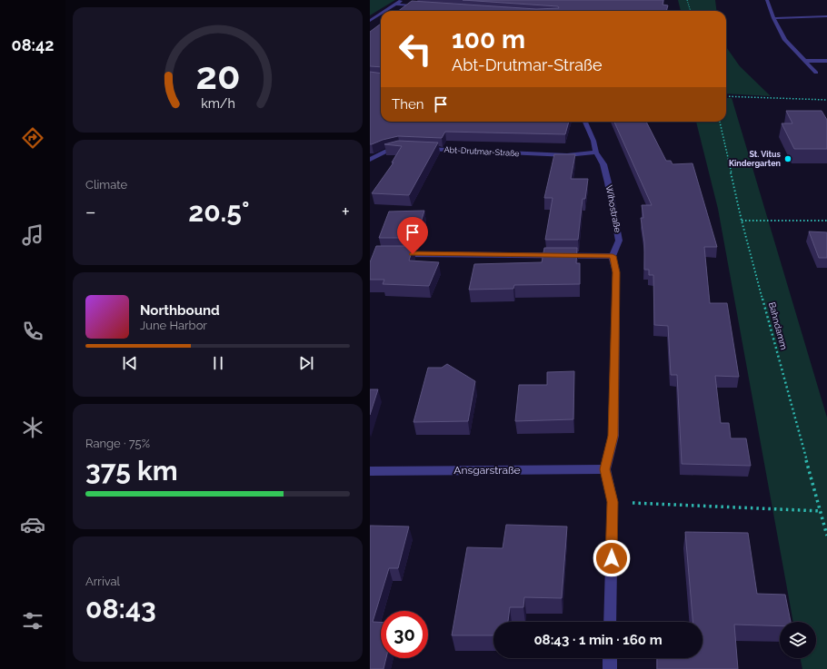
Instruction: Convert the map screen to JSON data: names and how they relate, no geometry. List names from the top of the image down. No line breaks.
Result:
{"streets":{"street":["Abt-Drutmar-Straße","Wihostraße","Ansgarstraße"],"path":["Bahndamm"]},"crossings":[["Abt-Drutmar-Straße","Wihostraße"]],"places":["St. Vitus Kindergarten"],"page":{"tabs":"08:42","turn":["100 m","Abt-Drutmar-Straße"],"then":"Then","tile":["Climate",["Range · 75%","375 km"],["Arrival","08:43"]],"heat":["−","20.5°","+"],"song":["Northbound","June Harbor"],"limit":"30","trip":"08:43 · 1 min · 160 m","gauge":["20","km/h"]}}
